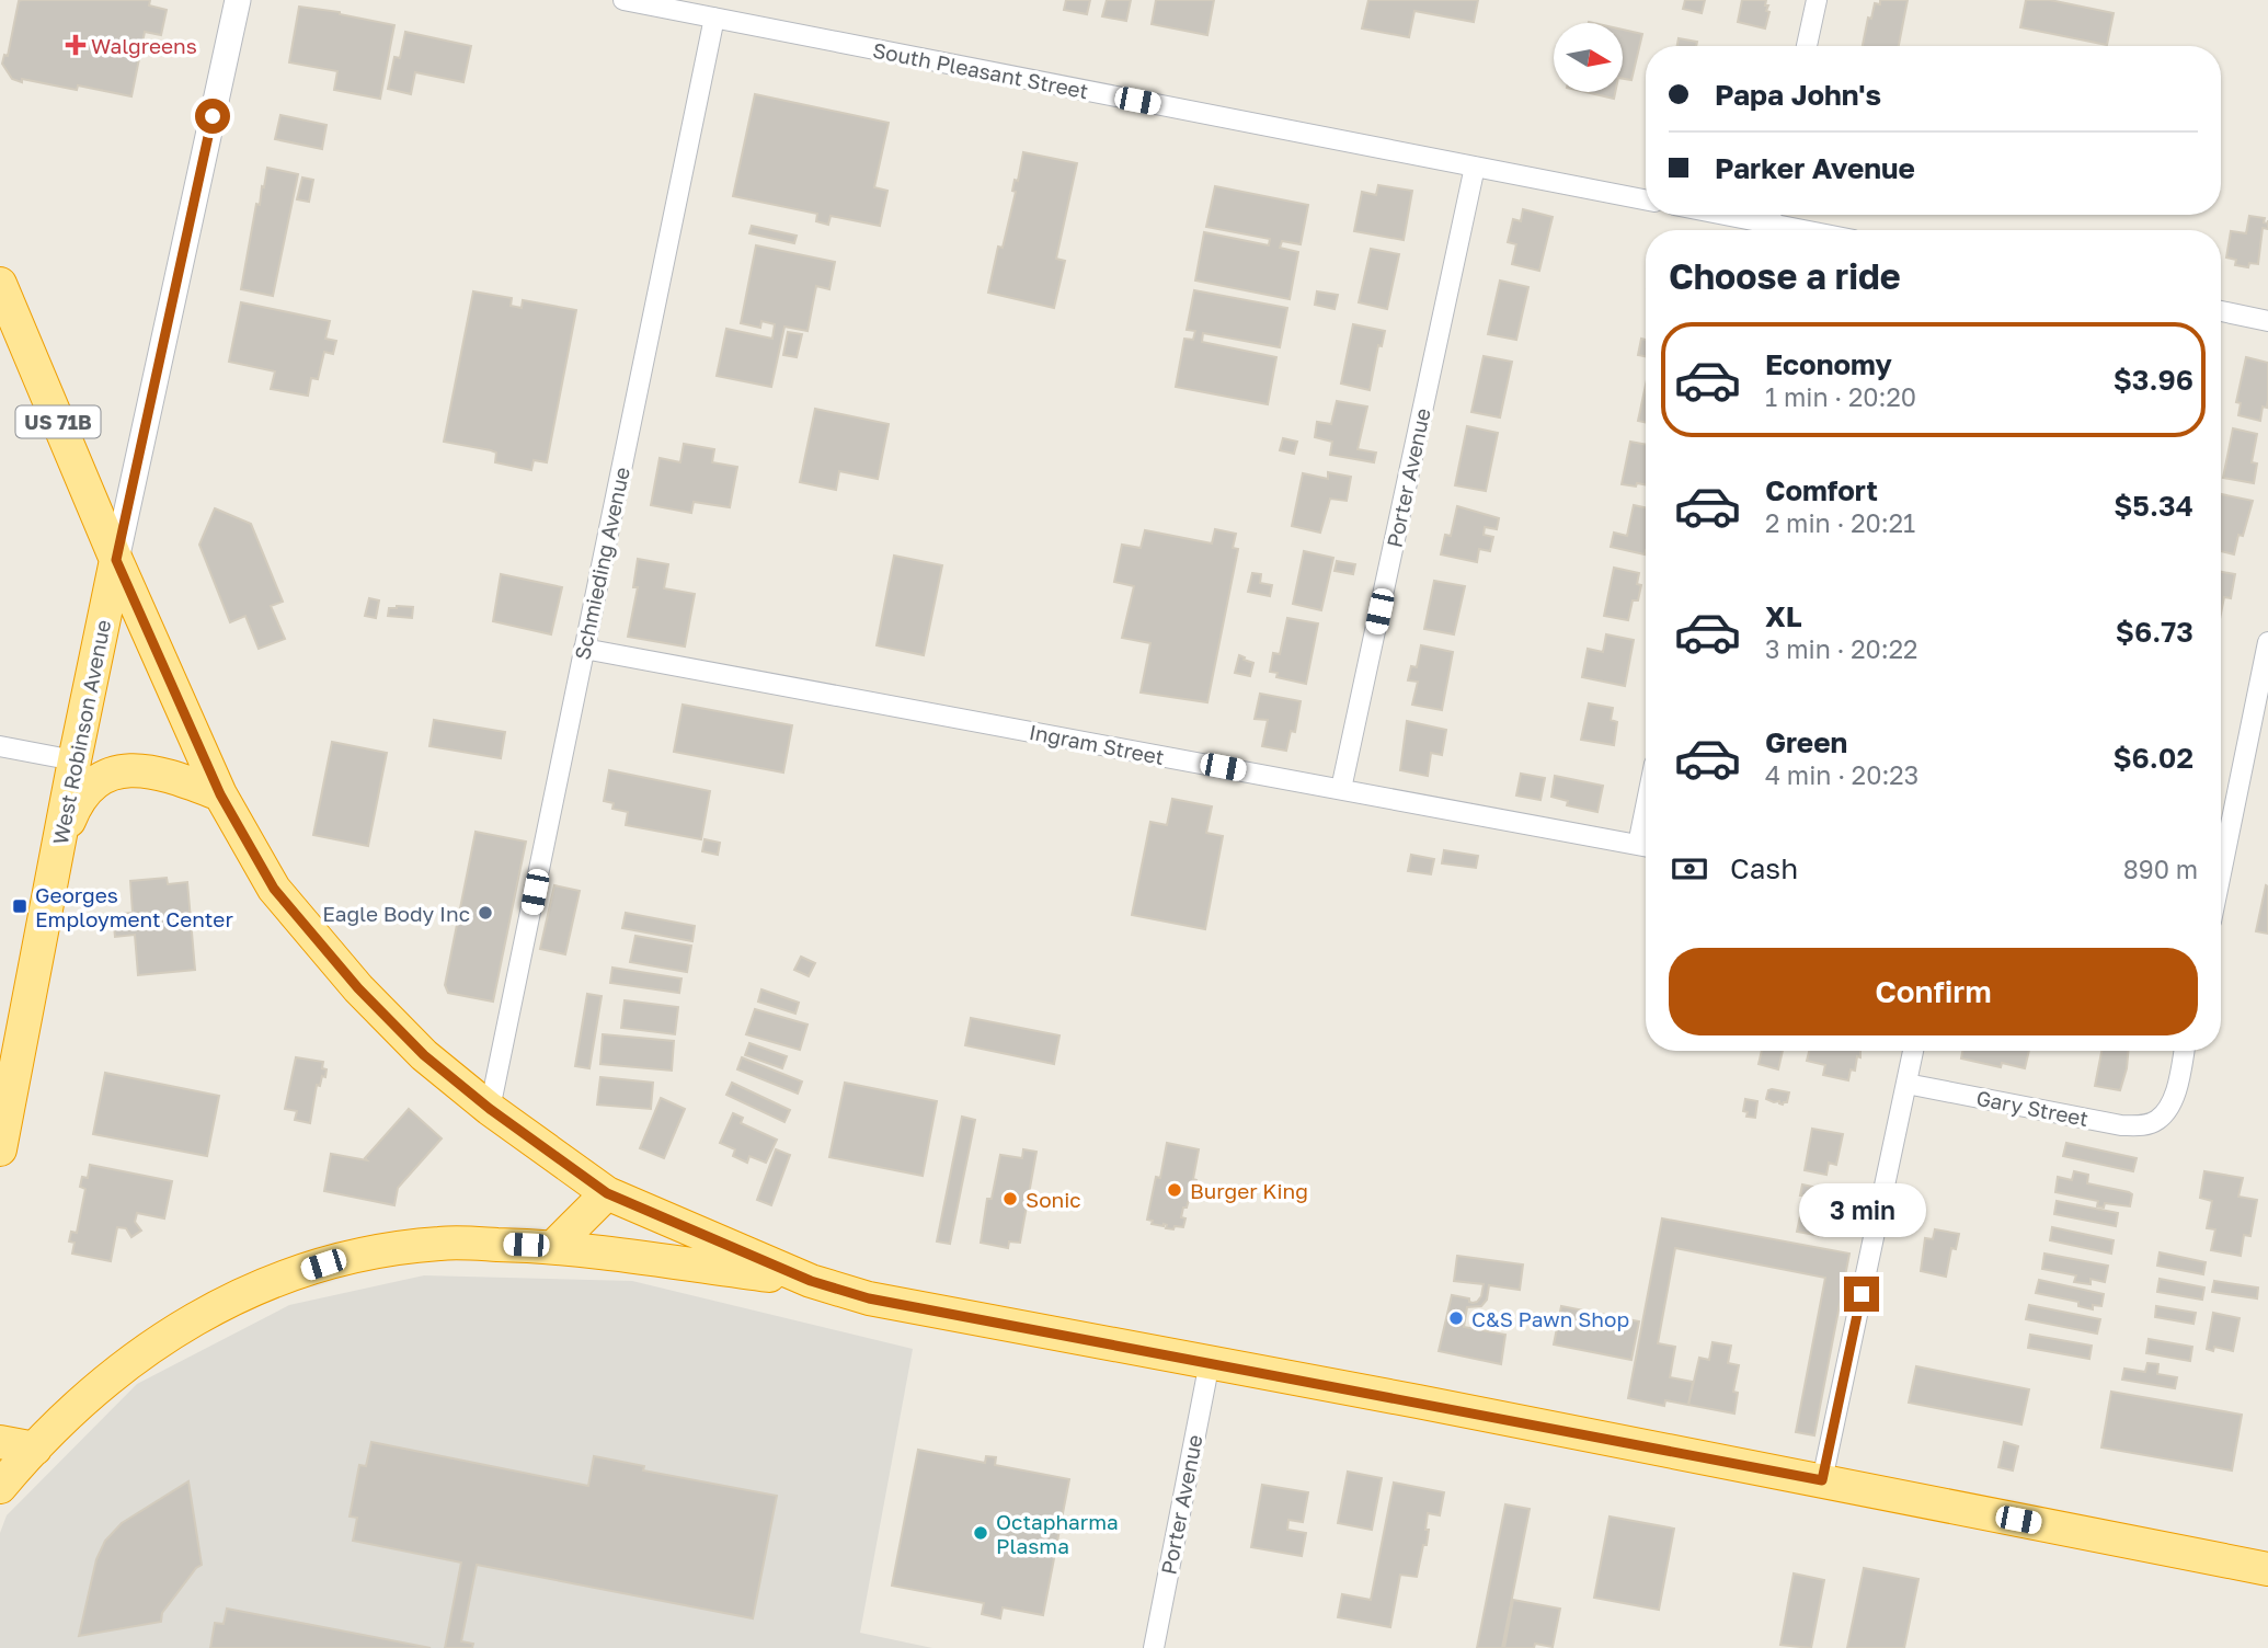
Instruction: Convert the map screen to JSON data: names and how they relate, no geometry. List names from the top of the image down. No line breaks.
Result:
{"streets":{"highway":["US 71B","West Robinson Avenue"],"street":["South Pleasant Street","Porter Avenue","Schmieding Avenue","Ingram Street","Gary Street"]},"crossings":[["South Pleasant Street","Porter Avenue"],["South Pleasant Street","Schmieding Avenue"],["US 71B","Porter Avenue"],["US 71B","Schmieding Avenue"],["US 71B","West Robinson Avenue"],["Porter Avenue","Ingram Street"],["Schmieding Avenue","Ingram Street"]],"places":{"health":["Walgreens"],"transit":["Georges Employment Center"],"other":["Eagle Body Inc","Burger King","Sonic","C&S Pawn Shop","Octapharma Plasma"]},"north":"right","page":{"banner":["Papa John's","Parker Avenue"],"heading":"Choose a ride","list":[{"name":"Economy","note":"1 min · 20:20","value":"$3.96"},{"name":"Comfort","note":"2 min · 20:21","value":"$5.34"},{"name":"XL","note":"3 min · 20:22","value":"$6.73"},{"name":"Green","note":"4 min · 20:23","value":"$6.02"}],"pay":["Cash","890 m"],"buttons":"Confirm","bubble":"3 min"}}
